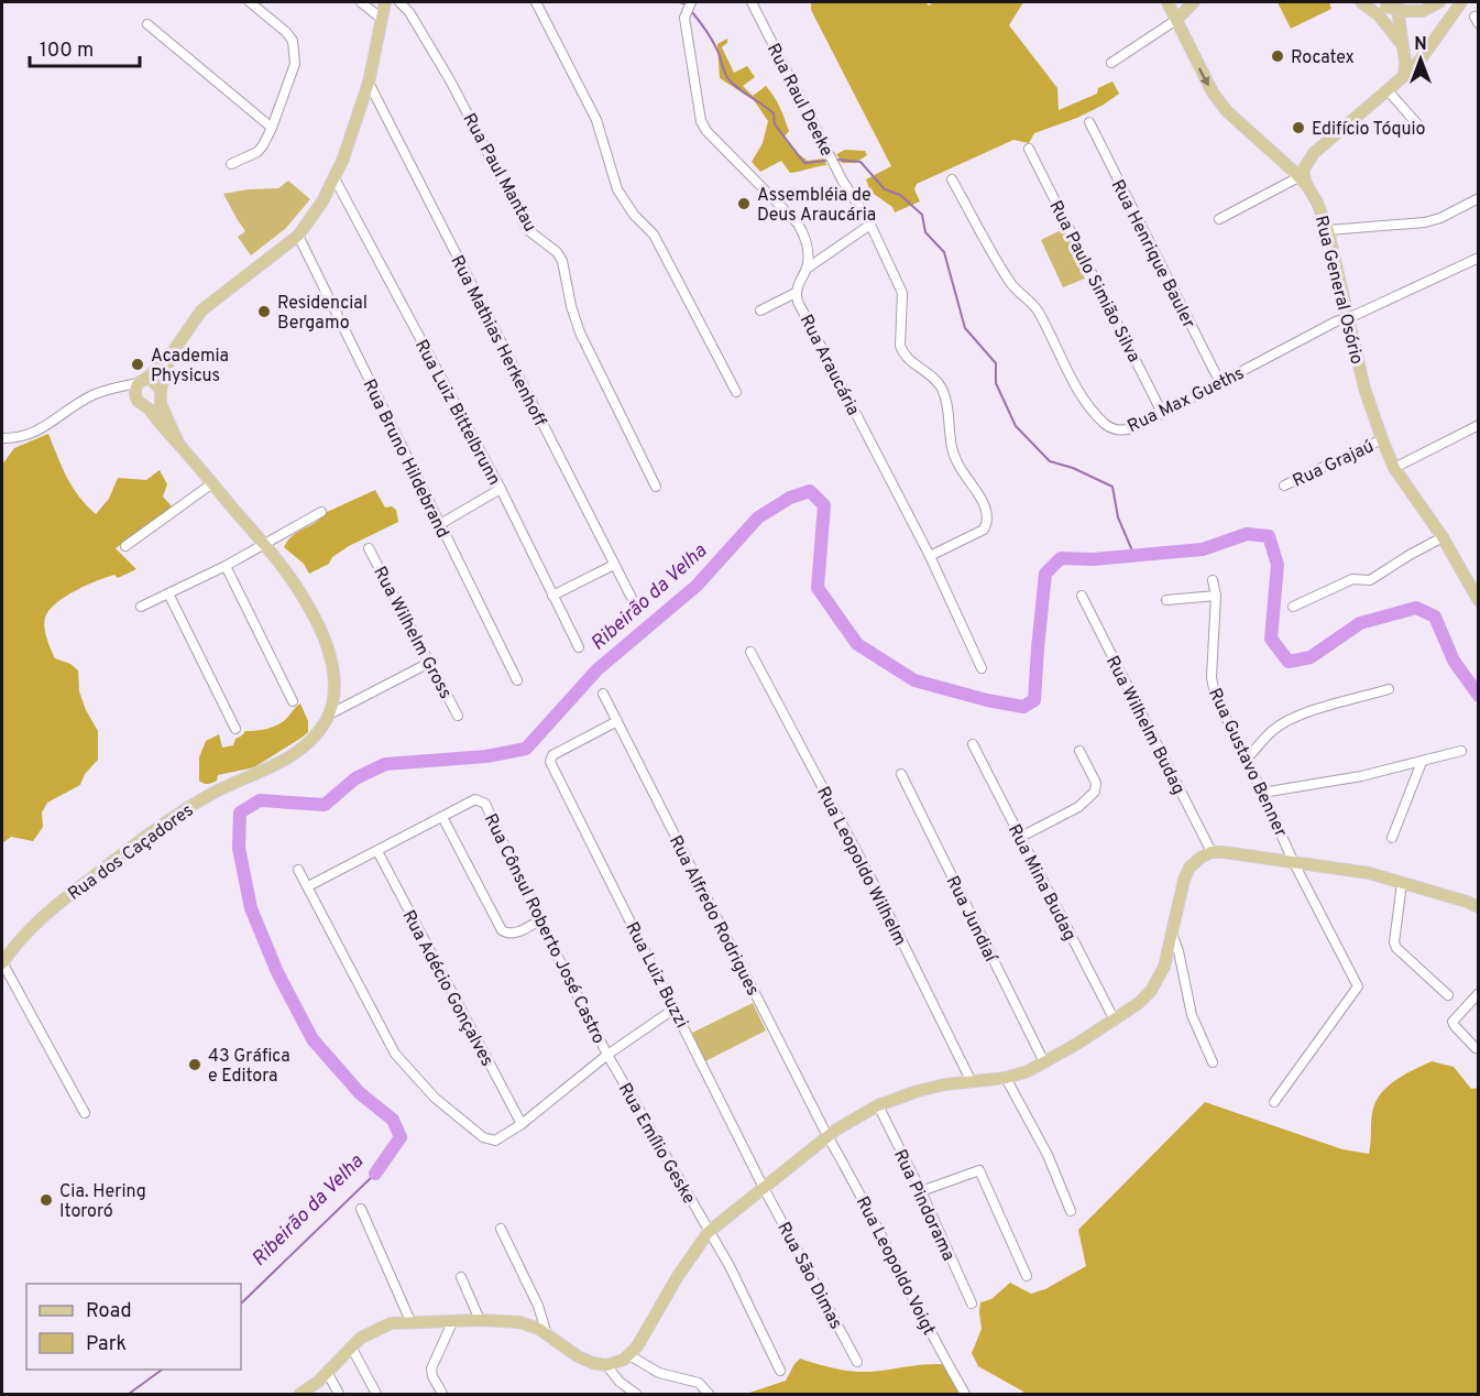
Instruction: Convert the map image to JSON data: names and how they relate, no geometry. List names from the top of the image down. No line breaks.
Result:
{"streets":{"main road":["Rua General Osório","Rua dos Caçadores"],"street":["Rua Raul Deeke","Rua Paul Mantau","Rua Henrique Bauler","Rua Paulo Simião Silva","Rua Mathias Herkenhoff","Rua Araucária","Rua Max Gueths","Rua Luiz Bittelbrunn","Rua Bruno Hildebrand","Rua Grajaú","Rua Wilhelm Gross","Rua Wilhelm Budag","Rua Gustavo Benner","Rua Leopoldo Wilhelm","Rua Mina Budag","Rua Alfredo Rodrigues","Rua Jundiaí","Rua Cônsul Roberto José Castro","Rua Luiz Buzzi","Rua Adécio Gonçalves","Rua Emílio Geske","Rua Pindorama","Rua Leopoldo Voigt","Rua São Dimas"]},"crossings":[["Rua Raul Deeke","Rua Araucária"],["Rua Henrique Bauler","Rua Max Gueths"],["Rua Paulo Simião Silva","Rua Max Gueths"],["Rua General Osório","Rua Max Gueths"],["Rua General Osório","Rua Grajaú"],["Rua Alfredo Rodrigues","Rua Luiz Buzzi"],["Rua Alfredo Rodrigues","Rua Leopoldo Voigt"],["Rua Cônsul Roberto José Castro","Rua Adécio Gonçalves"],["Rua Cônsul Roberto José Castro","Rua Emílio Geske"],["Rua Luiz Buzzi","Rua São Dimas"]],"water":["Ribeirão da Velha"],"places":["Rocatex","Edifício Tóquio","Assembléia de Deus Araucária","Residencial Bergamo","Academia Physicus","43 Gráfica e Editora","Cia. Hering Itororó"],"legend":["Road","Park"],"scale_bar":"100 m","north":"top"}
